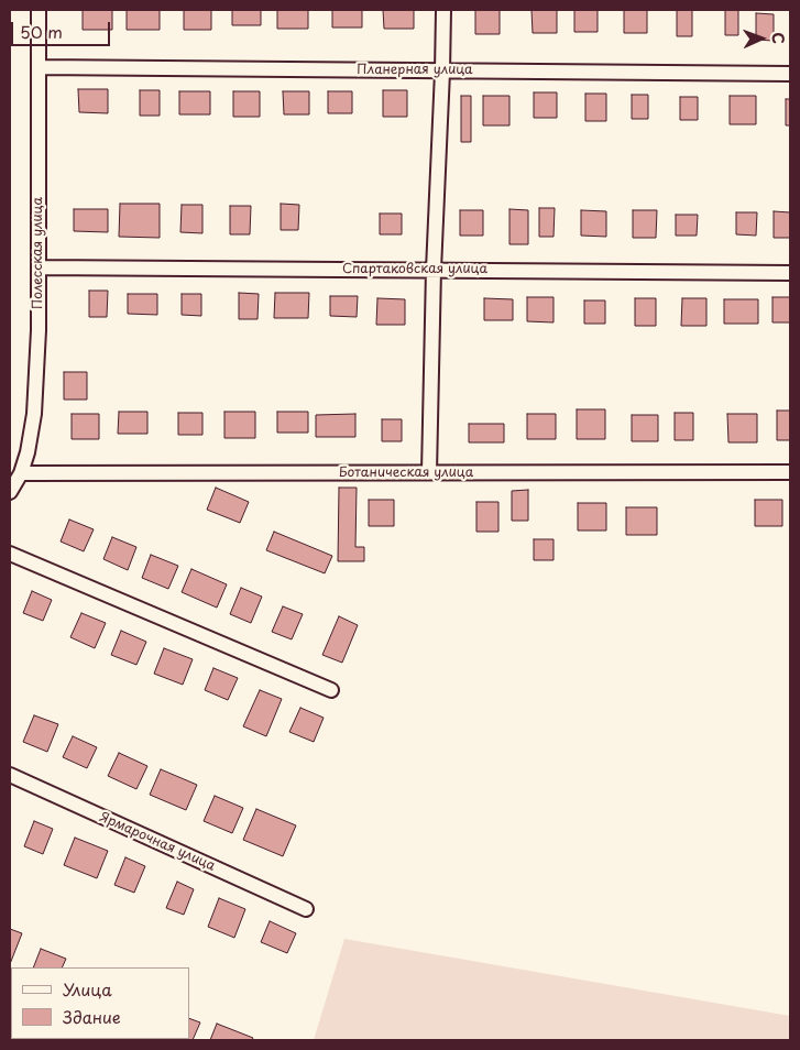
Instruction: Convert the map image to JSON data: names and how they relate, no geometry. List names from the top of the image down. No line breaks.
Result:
{"streets":{"street":["Планерная улица","Полесская улица","Спартаковская улица","Ботаническая улица","Ярмарочная улица"]},"crossings":[["Планерная улица","Полесская улица"],["Полесская улица","Спартаковская улица"],["Полесская улица","Ботаническая улица"]],"legend":["Улица","Здание"],"scale_bar":"50 m","north":"right"}
